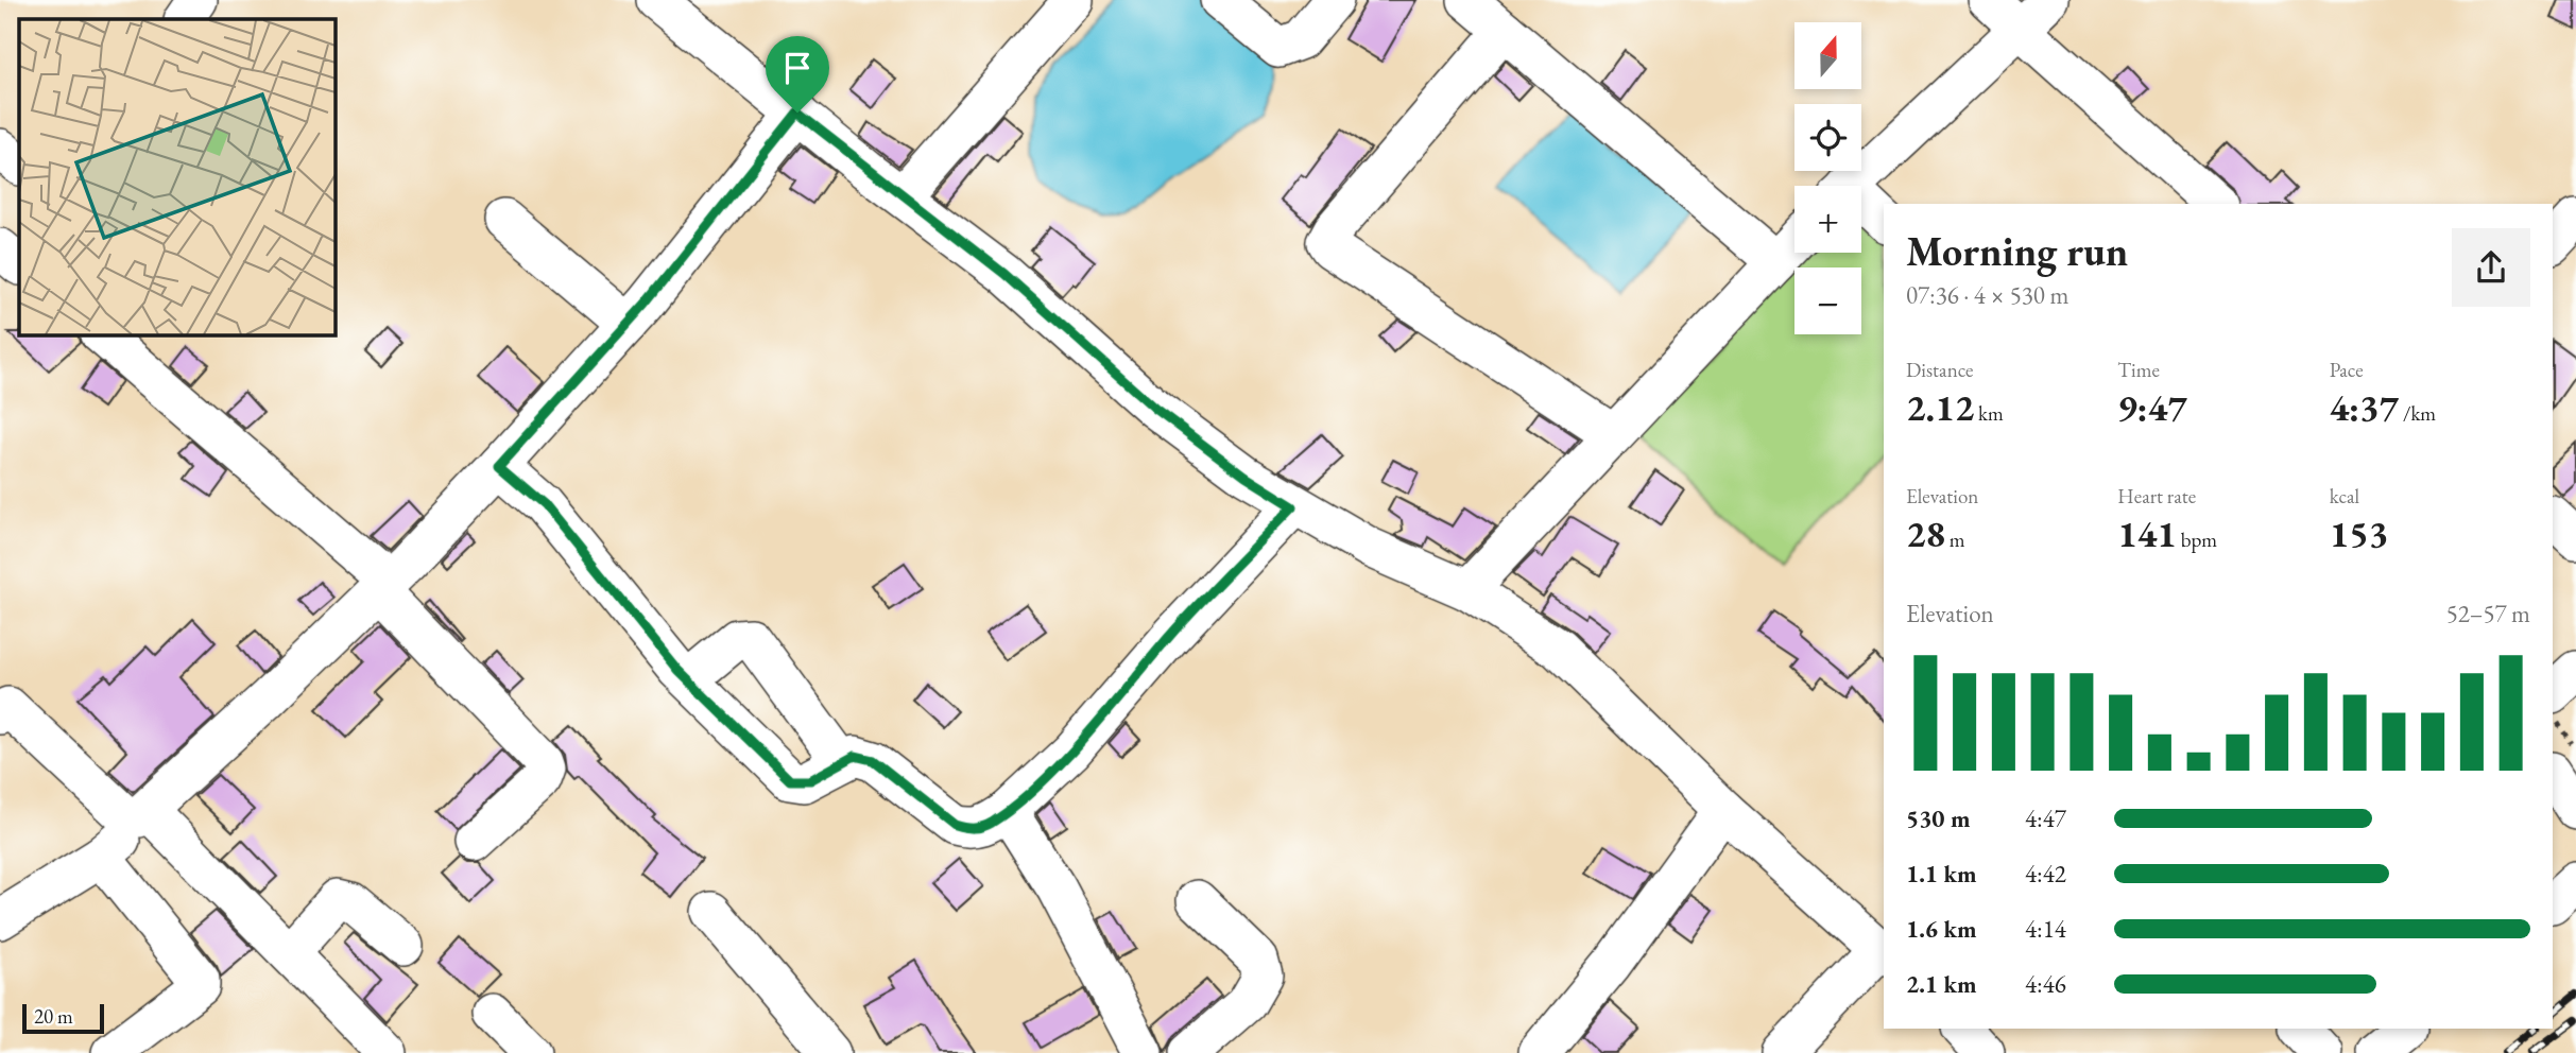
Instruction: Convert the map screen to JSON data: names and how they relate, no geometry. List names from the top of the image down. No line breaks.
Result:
{"scale_bar":"20 m","north":"top","page":{"map_buttons":["+","−"],"heading":["Morning run","07:36 · 4 × 530 m"],"stats":[["Distance","2.12 km"],["Time","9:47"],["Pace","4:37 /km"],["Elevation","28 m"],["Heart rate","141 bpm"],["kcal","153"]],"chart":["Elevation","52–57 m"],"list":[{"name":"530 m","note":"4:47"},{"name":"1.1 km","note":"4:42"},{"name":"1.6 km","note":"4:14"},{"name":"2.1 km","note":"4:46"}],"scale":"20 m"}}
